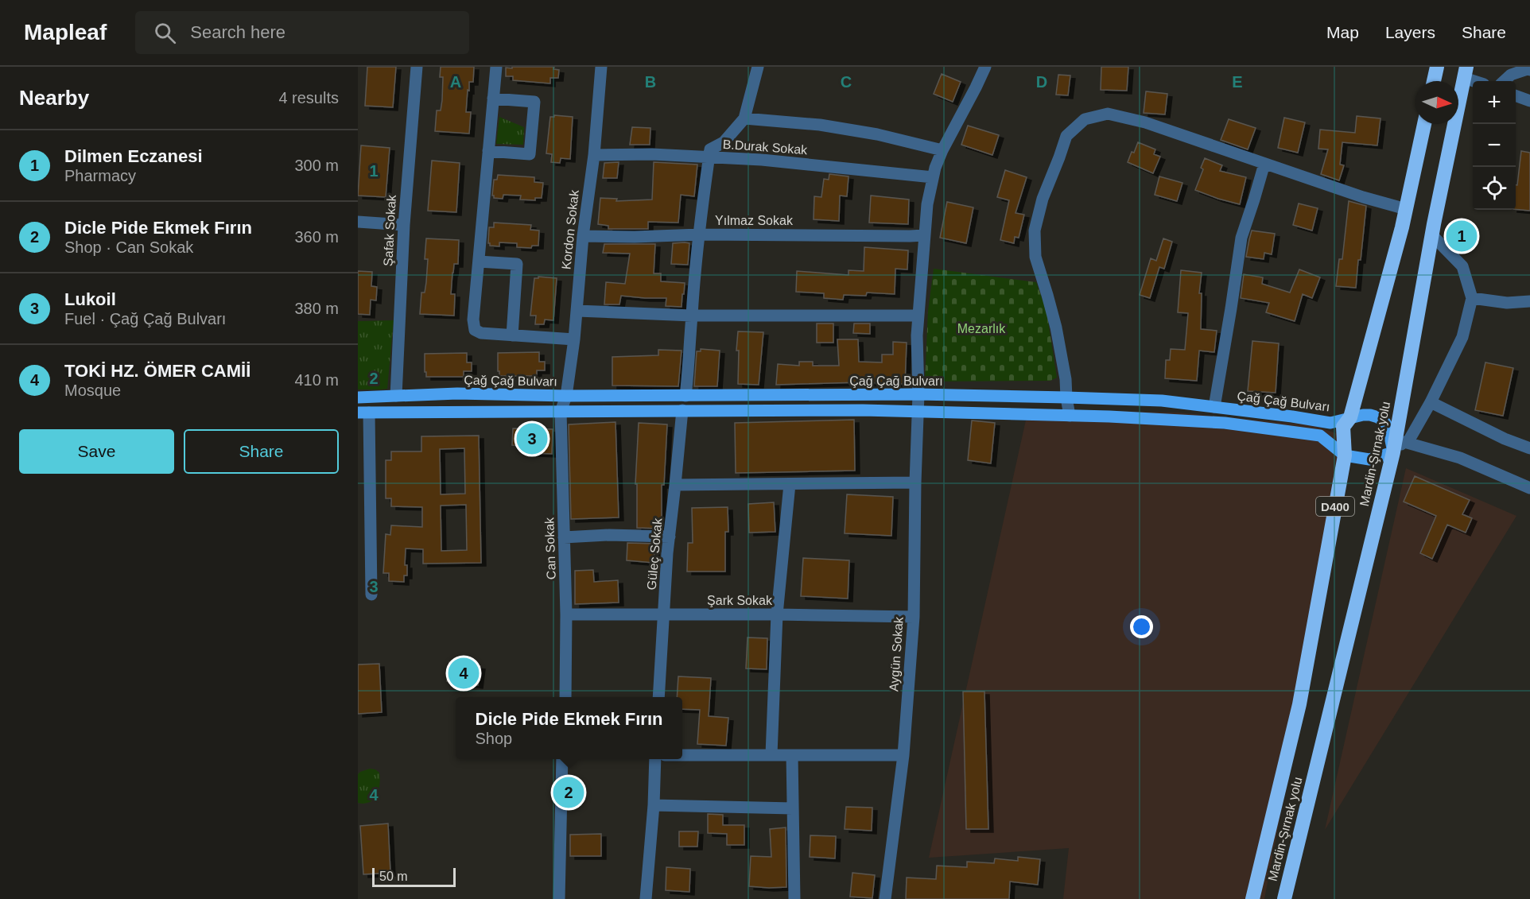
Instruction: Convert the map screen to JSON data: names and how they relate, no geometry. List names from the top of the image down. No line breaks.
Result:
{"streets":{"highway":["Mardin-Şırnak yolu","D400"],"main road":["Çağ Çağ Bulvarı"],"street":["B.Durak Sokak","Yılmaz Sokak","Kordon Sokak","Şafak Sokak","Can Sokak","Güleç Sokak","Şark Sokak","Aygün Sokak"]},"crossings":[["B.Durak Sokak","Kordon Sokak"],["B.Durak Sokak","Aygün Sokak"],["Yılmaz Sokak","Kordon Sokak"],["Yılmaz Sokak","Aygün Sokak"],["Kordon Sokak","Çağ Çağ Bulvarı"],["Kordon Sokak","Can Sokak"],["Şafak Sokak","Çağ Çağ Bulvarı"],["Çağ Çağ Bulvarı","Mardin-Şırnak yolu"],["Çağ Çağ Bulvarı","Can Sokak"],["Çağ Çağ Bulvarı","Aygün Sokak"],["Can Sokak","Şark Sokak"],["Güleç Sokak","Şark Sokak"],["Şark Sokak","Aygün Sokak"]],"parks":["Mezarlık"],"scale_bar":"50 m","north":"right","page":{"header":"Mapleaf","search":"Search here","nav":["Map","Layers","Share"],"heading":["Nearby","4 results"],"map_buttons":["+","−"],"list":[{"mark":"1","name":"Dilmen Eczanesi","note":"Pharmacy","value":"300 m"},{"mark":"2","name":"Dicle Pide Ekmek Fırın","note":"Shop · Can Sokak","value":"360 m"},{"mark":"3","name":"Lukoil","note":"Fuel · Çağ Çağ Bulvarı","value":"380 m"},{"mark":"4","name":"TOKİ HZ. ÖMER CAMİİ","note":"Mosque","value":"410 m"}],"pins":["1","3","4","2"],"buttons":["Save","Share"],"popup":["Dicle Pide Ekmek Fırın","Shop"],"scale":"50 m"},"grid":{"columns":["A","B","C","D","E"],"rows":["1","2","3","4"]}}
